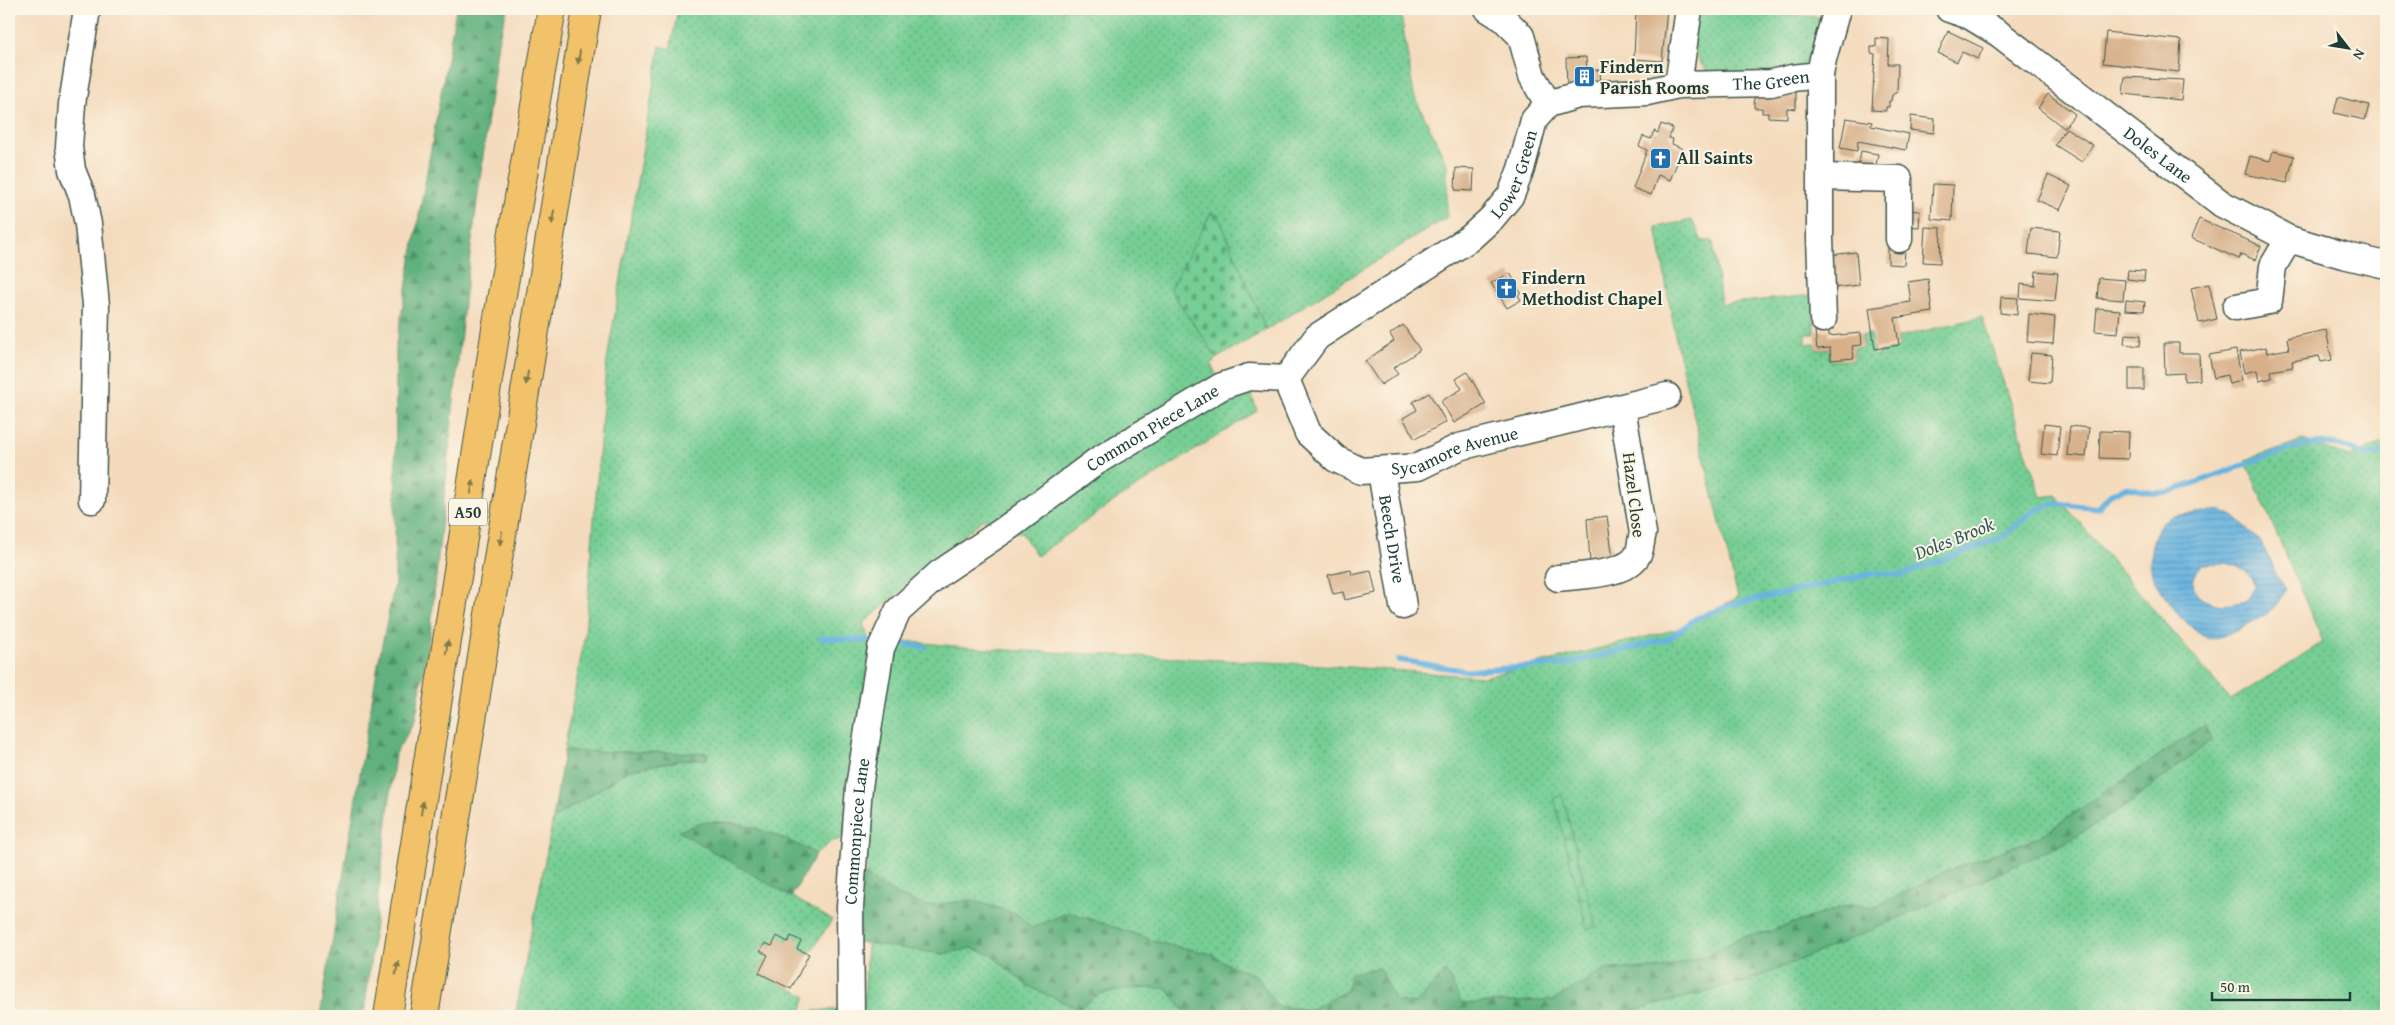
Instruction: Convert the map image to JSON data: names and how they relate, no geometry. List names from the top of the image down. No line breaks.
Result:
{"streets":{"highway":["A50"],"street":["The Green","Doles Lane","Lower Green","Common Piece Lane","Sycamore Avenue","Hazel Close","Beech Drive","Commonpiece Lane"]},"crossings":[["Lower Green","Common Piece Lane"],["Lower Green","Sycamore Avenue"],["Common Piece Lane","Sycamore Avenue"],["Common Piece Lane","Commonpiece Lane"],["Sycamore Avenue","Hazel Close"],["Sycamore Avenue","Beech Drive"]],"water":["Doles Brook"],"places":{"building":["Findern Parish Rooms"],"church":["All Saints","Findern Methodist Chapel"]},"scale_bar":"50 m","north":"bottom right"}
